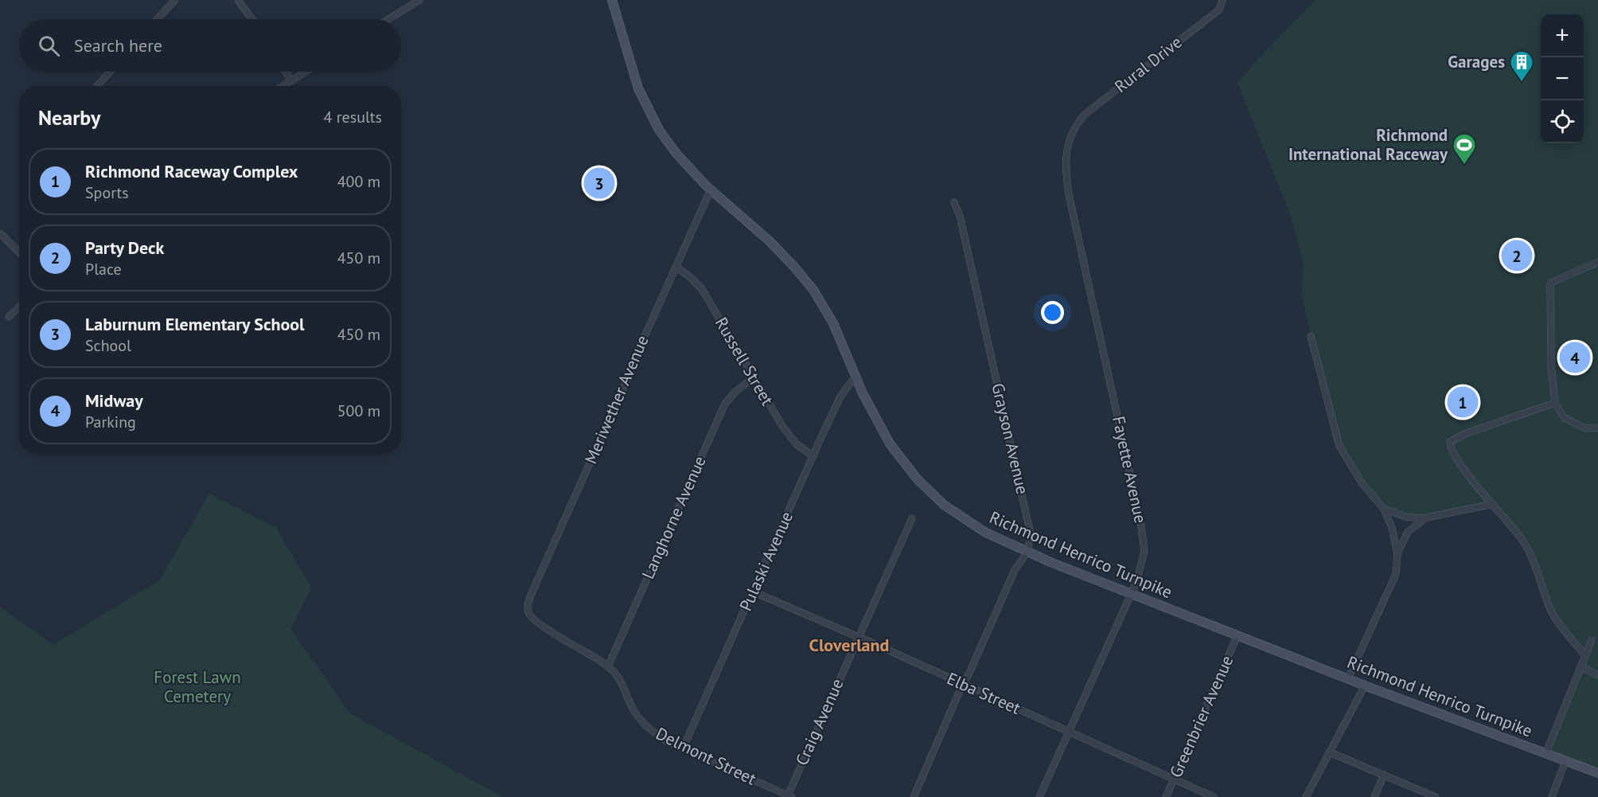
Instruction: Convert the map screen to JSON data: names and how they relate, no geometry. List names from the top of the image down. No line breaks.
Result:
{"streets":{"main road":["Richmond Henrico Turnpike"],"street":["Rural Drive","Russell Street","Meriwether Avenue","Grayson Avenue","Fayette Avenue","Langhorne Avenue","Pulaski Avenue","Elba Street","Greenbrier Avenue","Craig Avenue","Delmont Street"]},"crossings":[["Rural Drive","Fayette Avenue"],["Russell Street","Meriwether Avenue"],["Russell Street","Langhorne Avenue"],["Russell Street","Pulaski Avenue"],["Meriwether Avenue","Richmond Henrico Turnpike"],["Meriwether Avenue","Delmont Street"],["Grayson Avenue","Richmond Henrico Turnpike"],["Grayson Avenue","Elba Street"],["Fayette Avenue","Richmond Henrico Turnpike"],["Fayette Avenue","Elba Street"],["Langhorne Avenue","Delmont Street"],["Richmond Henrico Turnpike","Pulaski Avenue"],["Richmond Henrico Turnpike","Greenbrier Avenue"],["Pulaski Avenue","Elba Street"],["Pulaski Avenue","Delmont Street"],["Elba Street","Greenbrier Avenue"],["Elba Street","Craig Avenue"],["Craig Avenue","Delmont Street"]],"districts":["Cloverland"],"parks":["Forest Lawn Cemetery"],"places":{"building":["Garages"],"sports":["Richmond International Raceway"]},"page":{"map_buttons":["+","−"],"search":"Search here","heading":["Nearby","4 results"],"list":[{"mark":"1","name":"Richmond Raceway Complex","note":"Sports","value":"400 m"},{"mark":"2","name":"Party Deck","note":"Place","value":"450 m"},{"mark":"3","name":"Laburnum Elementary School","note":"School","value":"450 m"},{"mark":"4","name":"Midway","note":"Parking","value":"500 m"}],"pins":["3","2","4","1"]}}
